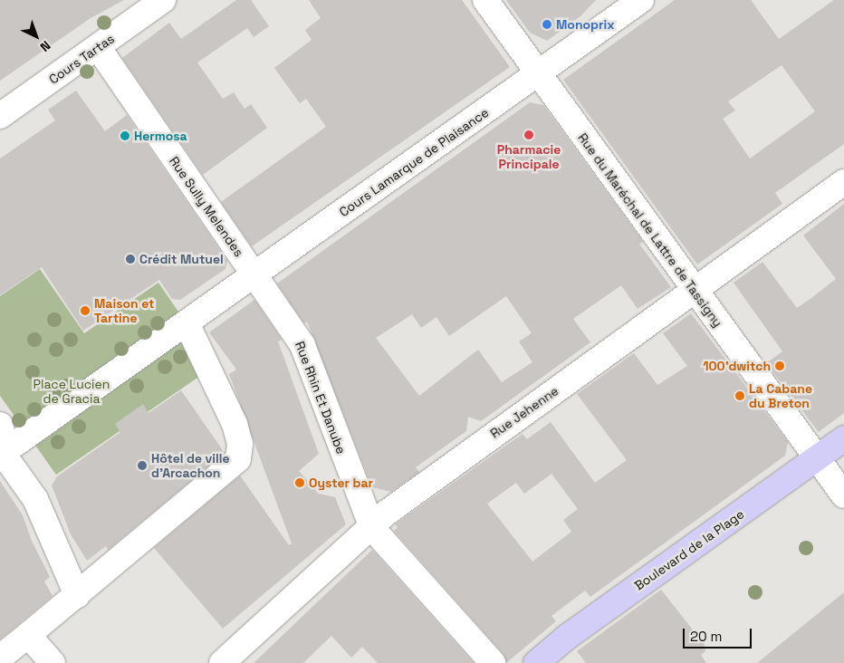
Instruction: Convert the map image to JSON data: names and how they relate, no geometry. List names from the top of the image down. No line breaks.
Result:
{"streets":{"main road":["Boulevard de la Plage"],"street":["Cours Tartas","Cours Lamarque de Plaisance","Rue Sully Melendes","Rue du Maréchal de Lattre de Tassigny","Rue Rhin Et Danube","Rue Jehenne"]},"crossings":[["Cours Tartas","Rue Sully Melendes"],["Cours Lamarque de Plaisance","Rue Sully Melendes"],["Cours Lamarque de Plaisance","Rue du Maréchal de Lattre de Tassigny"],["Cours Lamarque de Plaisance","Rue Rhin Et Danube"],["Rue Sully Melendes","Rue Rhin Et Danube"],["Rue du Maréchal de Lattre de Tassigny","Rue Jehenne"],["Rue du Maréchal de Lattre de Tassigny","Boulevard de la Plage"],["Rue Rhin Et Danube","Rue Jehenne"]],"parks":["Place Lucien de Gracia"],"places":["Monoprix","Pharmacie Principale","Hermosa","Crédit Mutuel","Maison et Tartine","100'dwitch","La Cabane du Breton","Hôtel de ville d'Arcachon","Oyster bar"],"scale_bar":"20 m","north":"bottom right"}
